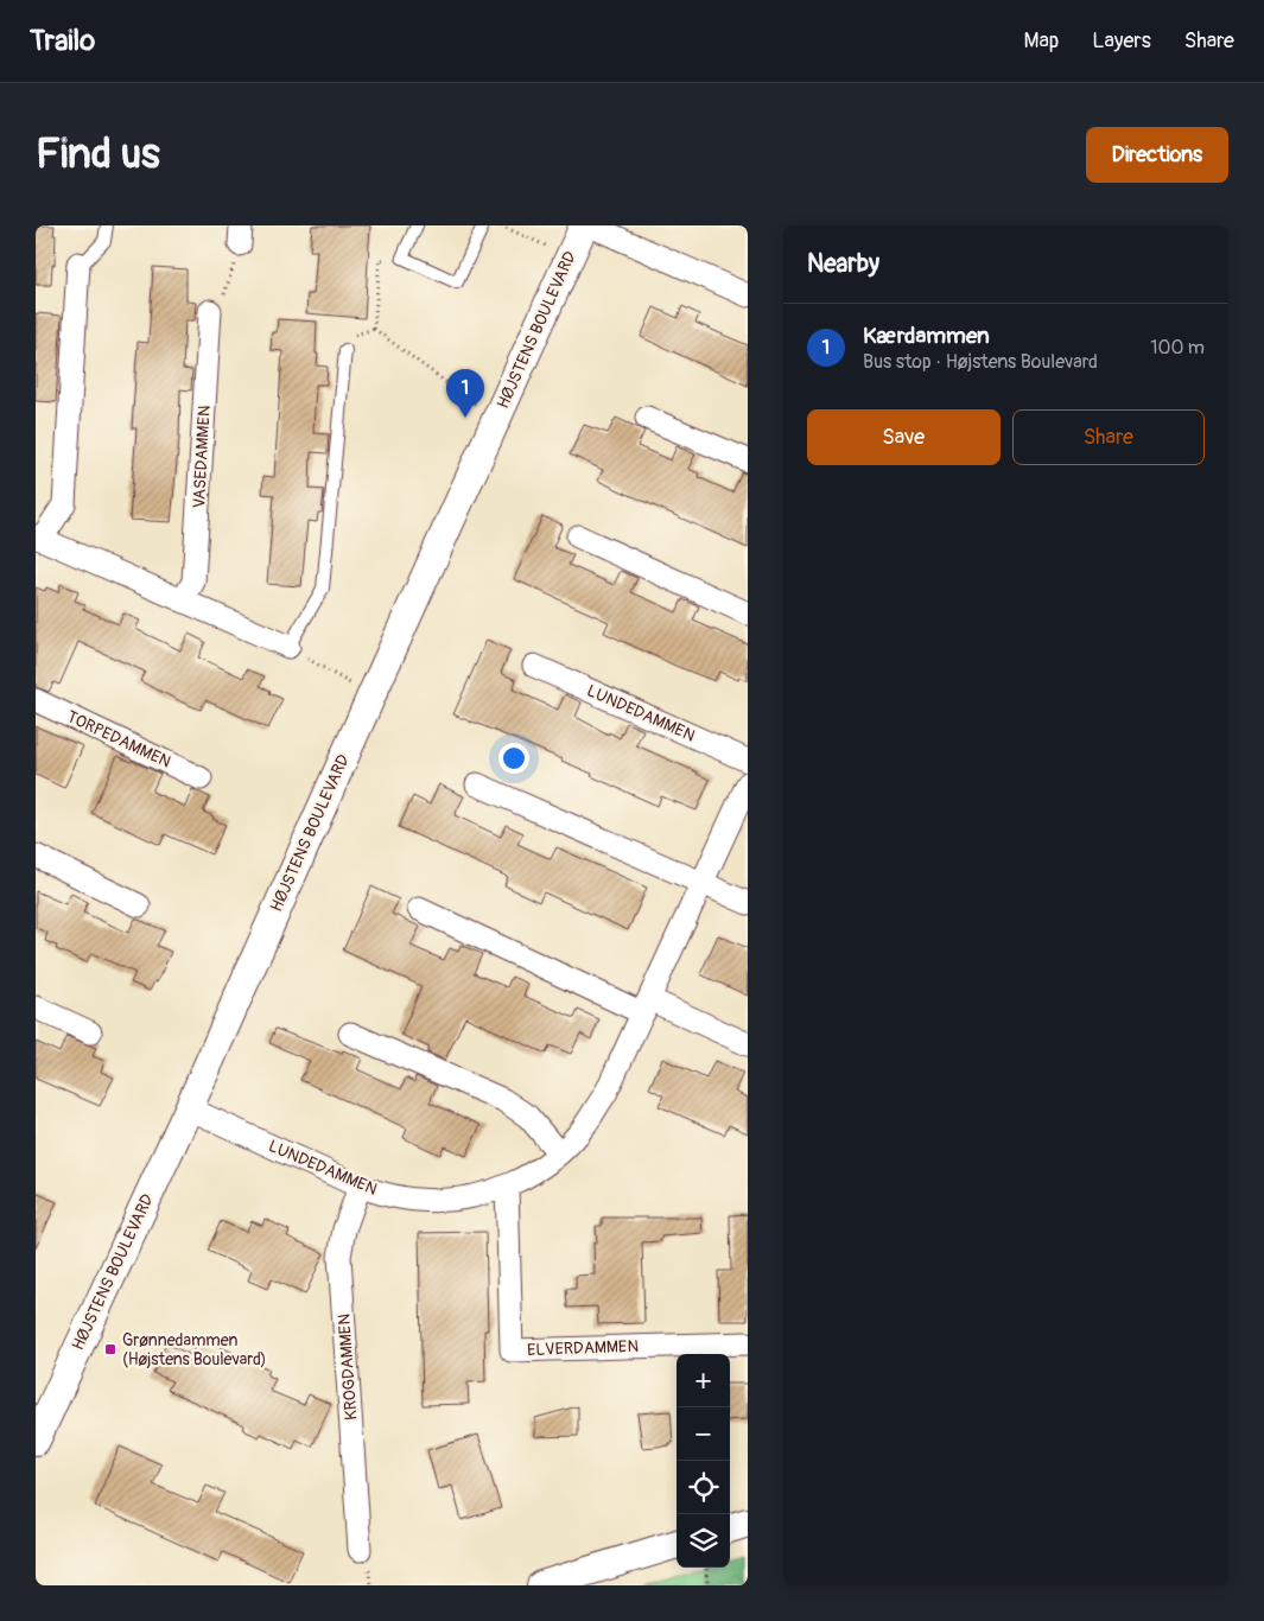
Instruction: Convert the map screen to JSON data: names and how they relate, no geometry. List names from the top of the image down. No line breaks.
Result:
{"streets":{"street":["HØJSTENS BOULEVARD","VASEDAMMEN","LUNDEDAMMEN","TORPEDAMMEN","ELVERDAMMEN","KROGDAMMEN"]},"crossings":[["HØJSTENS BOULEVARD","LUNDEDAMMEN"],["LUNDEDAMMEN","ELVERDAMMEN"],["LUNDEDAMMEN","KROGDAMMEN"]],"places":{"transit":["Grønnedammen (Højstens Boulevard)"]},"page":{"header":"Trailo","nav":["Map","Layers","Share"],"buttons":["Directions",["Save","Share"]],"title":"Find us","heading":"Nearby","list":[{"mark":"1","name":"Kærdammen","note":"Bus stop · Højstens Boulevard","value":"100 m"}],"pins":"1","map_buttons":["+","−"]}}
